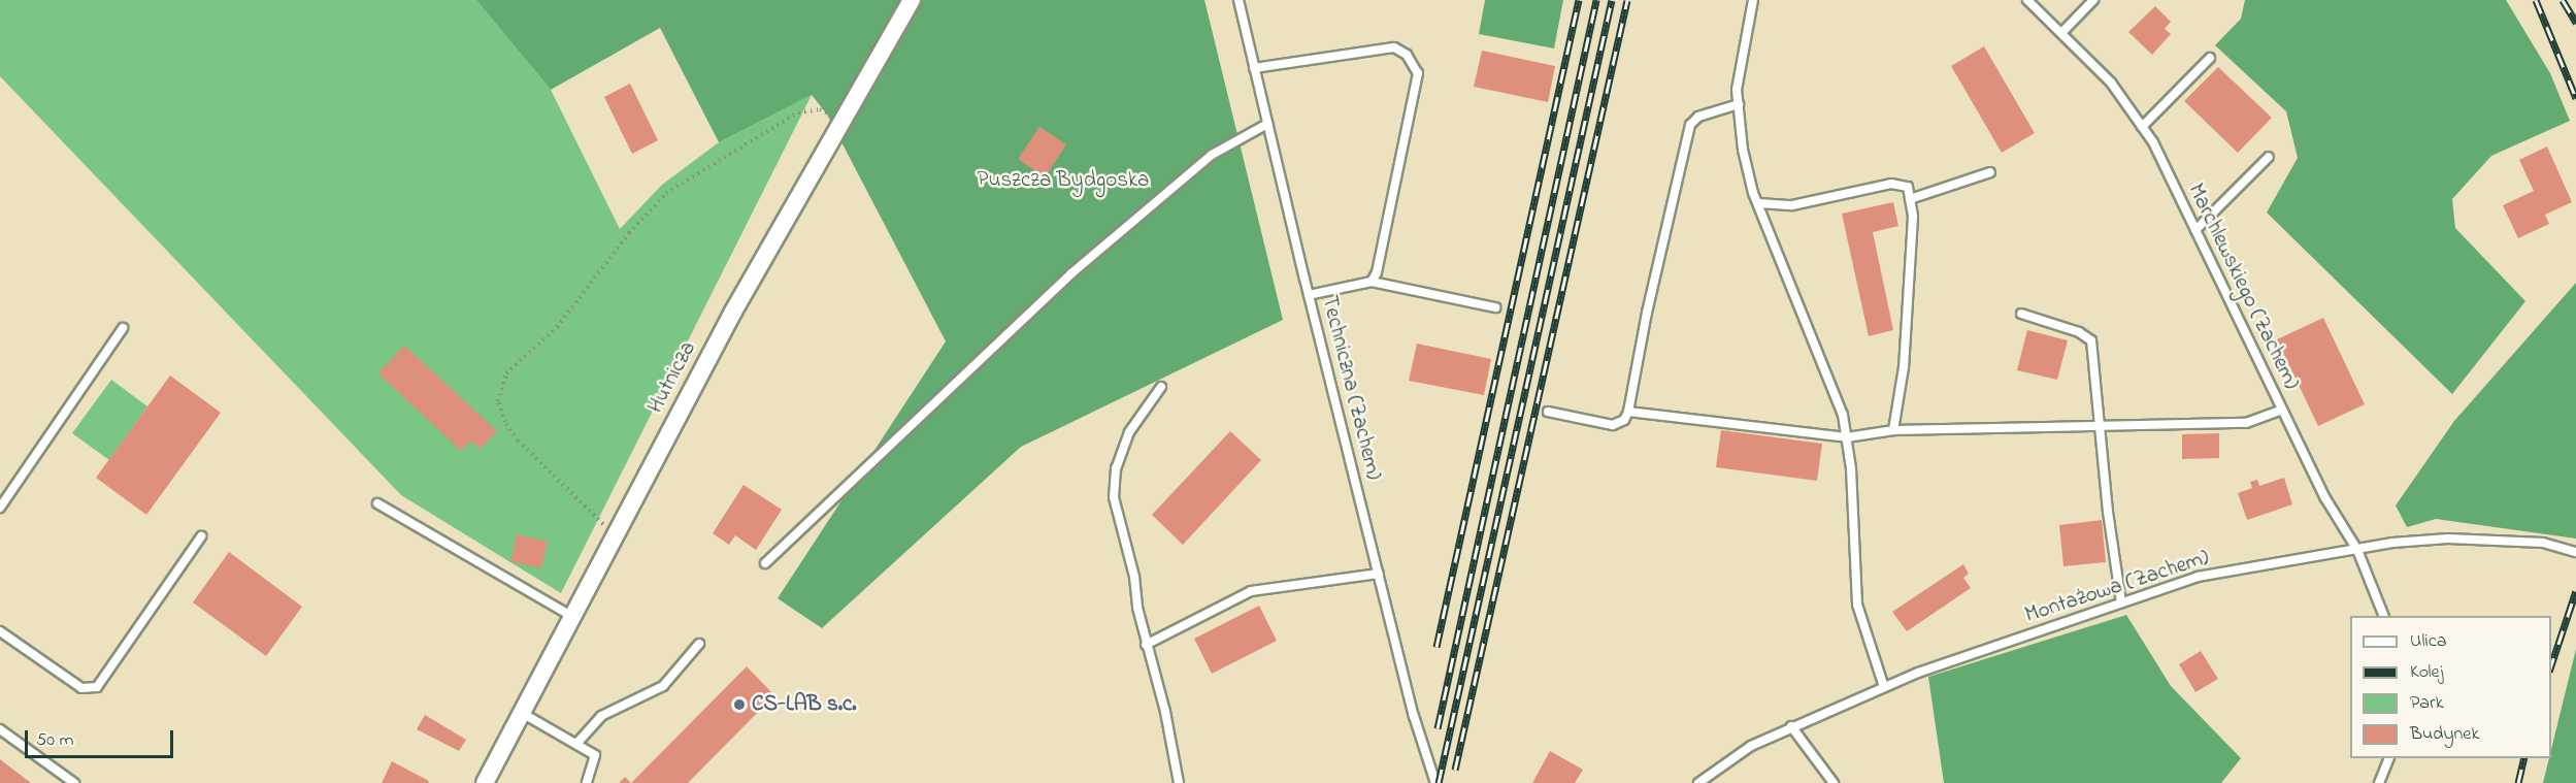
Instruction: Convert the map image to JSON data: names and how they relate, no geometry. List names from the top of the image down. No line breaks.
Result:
{"streets":{"street":["Hutnicza"],"lane":["Marchlewskiego (Zachem)","Techniczna (Zachem)","Montażowa (Zachem)"]},"crossings":[["Marchlewskiego (Zachem)","Montażowa (Zachem)"]],"parks":["Puszcza Bydgoska"],"places":["CS-LAB s.c."],"legend":["Ulica","Kolej","Park","Budynek"],"scale_bar":"50 m"}
